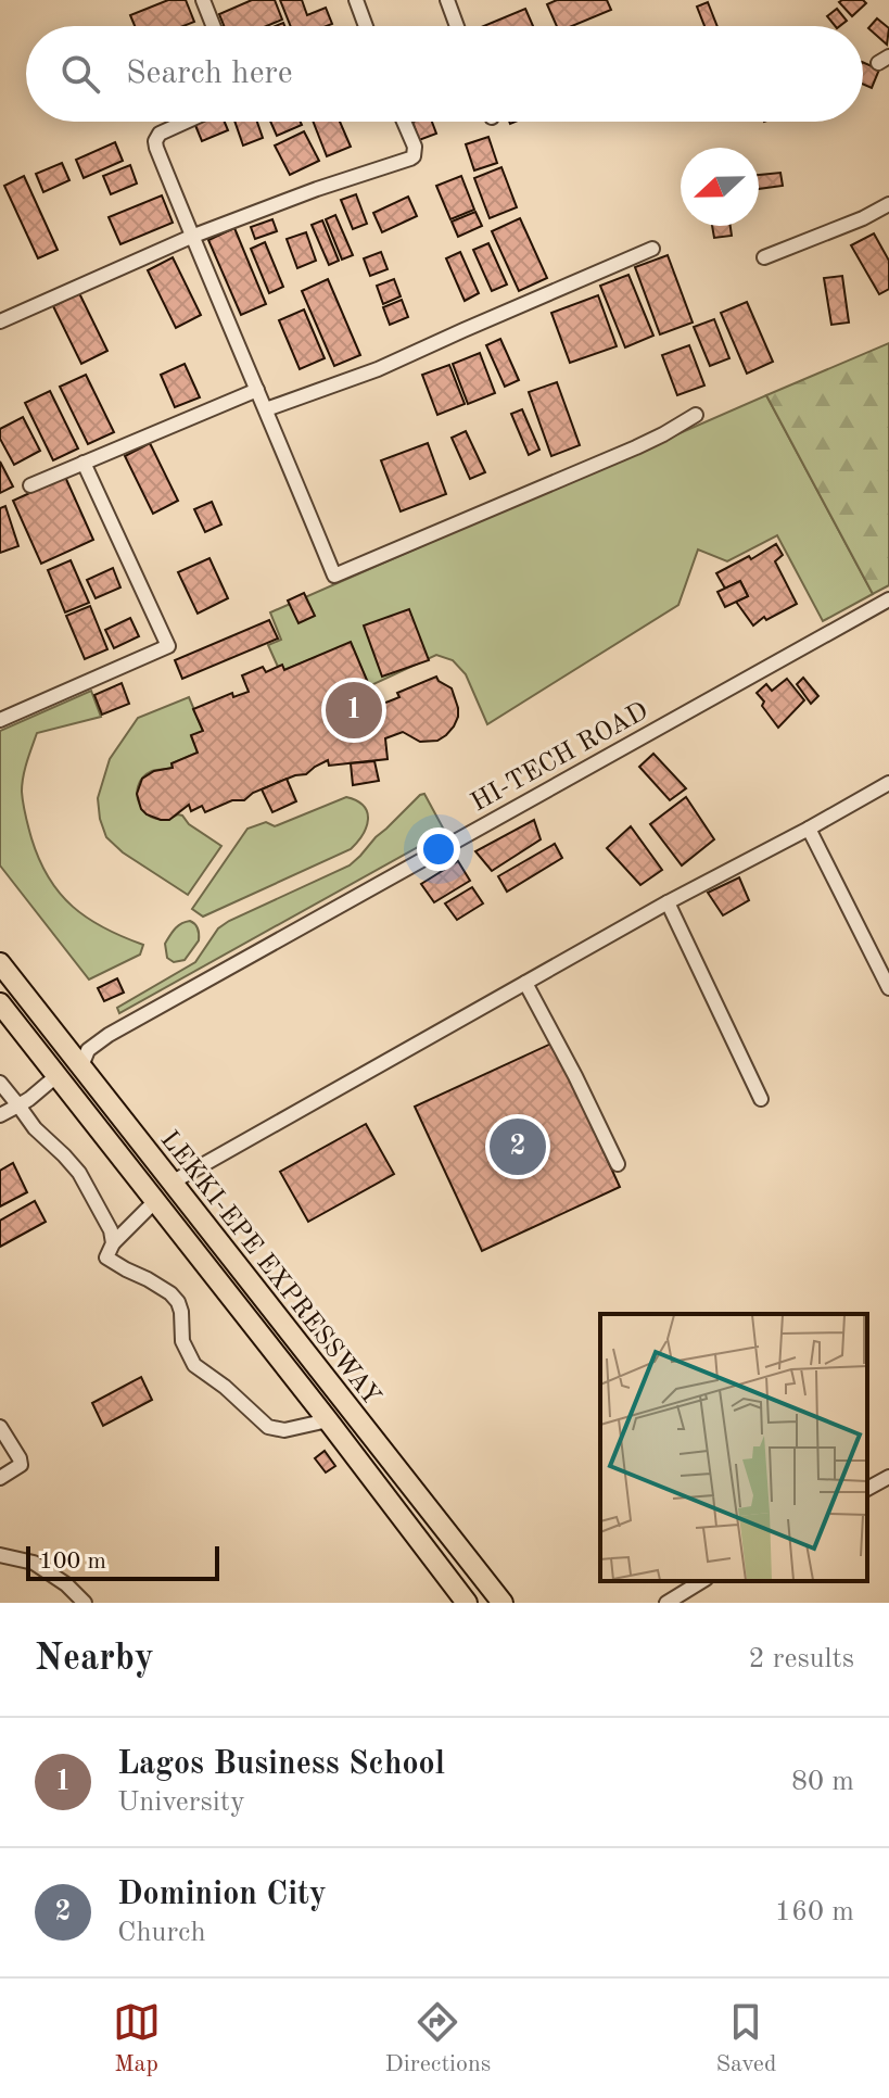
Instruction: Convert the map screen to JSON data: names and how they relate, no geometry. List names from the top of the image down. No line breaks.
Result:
{"streets":{"highway":["LEKKI-EPE EXPRESSWAY"],"street":["HI-TECH ROAD"]},"crossings":[["HI-TECH ROAD","LEKKI-EPE EXPRESSWAY"]],"scale_bar":"100 m","north":"left","page":{"search":"Search here","pins":["1","2"],"scale":"100 m","heading":["Nearby","2 results"],"list":[{"mark":"1","name":"Lagos Business School","note":"University","value":"80 m"},{"mark":"2","name":"Dominion City","note":"Church","value":"160 m"}],"nav":["Map","Directions","Saved"]}}
